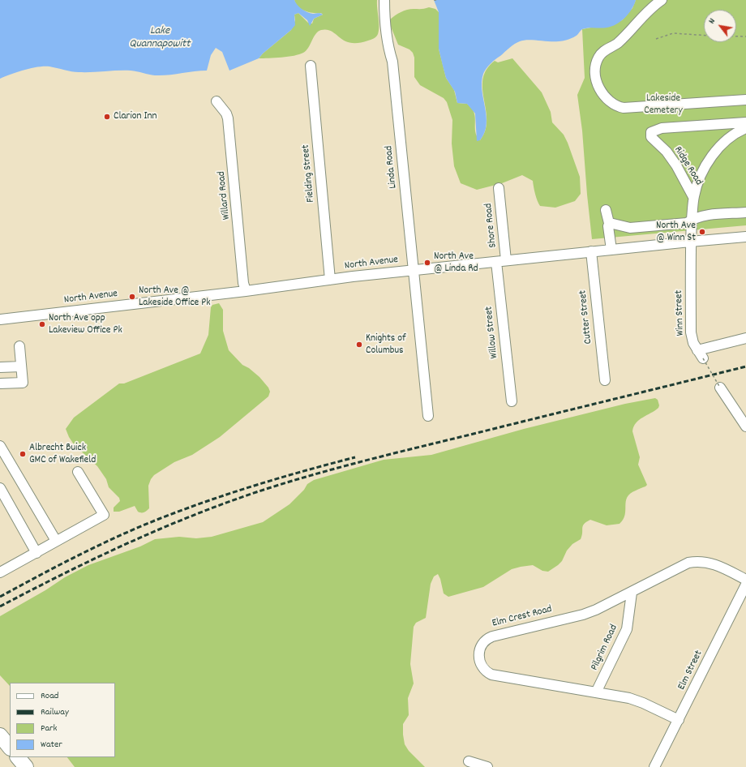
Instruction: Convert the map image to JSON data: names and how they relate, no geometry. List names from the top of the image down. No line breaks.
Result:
{"streets":{"street":["Ridge Road","Linda Road","Fielding Street","Willard Road","Shore Road","North Avenue","Winn Street","Cutter Street","Willow Street","Elm Crest Road","Pilgrim Road","Elm Street"]},"crossings":[["Ridge Road","Winn Street"],["Linda Road","North Avenue"],["Fielding Street","North Avenue"],["Willard Road","North Avenue"],["Shore Road","North Avenue"],["North Avenue","Winn Street"],["North Avenue","Cutter Street"],["North Avenue","Willow Street"],["Elm Crest Road","Pilgrim Road"],["Elm Crest Road","Elm Street"]],"water":["Lake Quannapowitt"],"parks":["Lakeside Cemetery"],"places":["Clarion Inn","North Ave @ Winn St","North Ave @ Linda Rd","North Ave @ Lakeside Office Pk","North Ave opp Lakeview Office Pk","Knights of Columbus","Albrecht Buick GMC of Wakefield"],"legend":["Road","Railway","Park","Water"],"north":"top left"}
